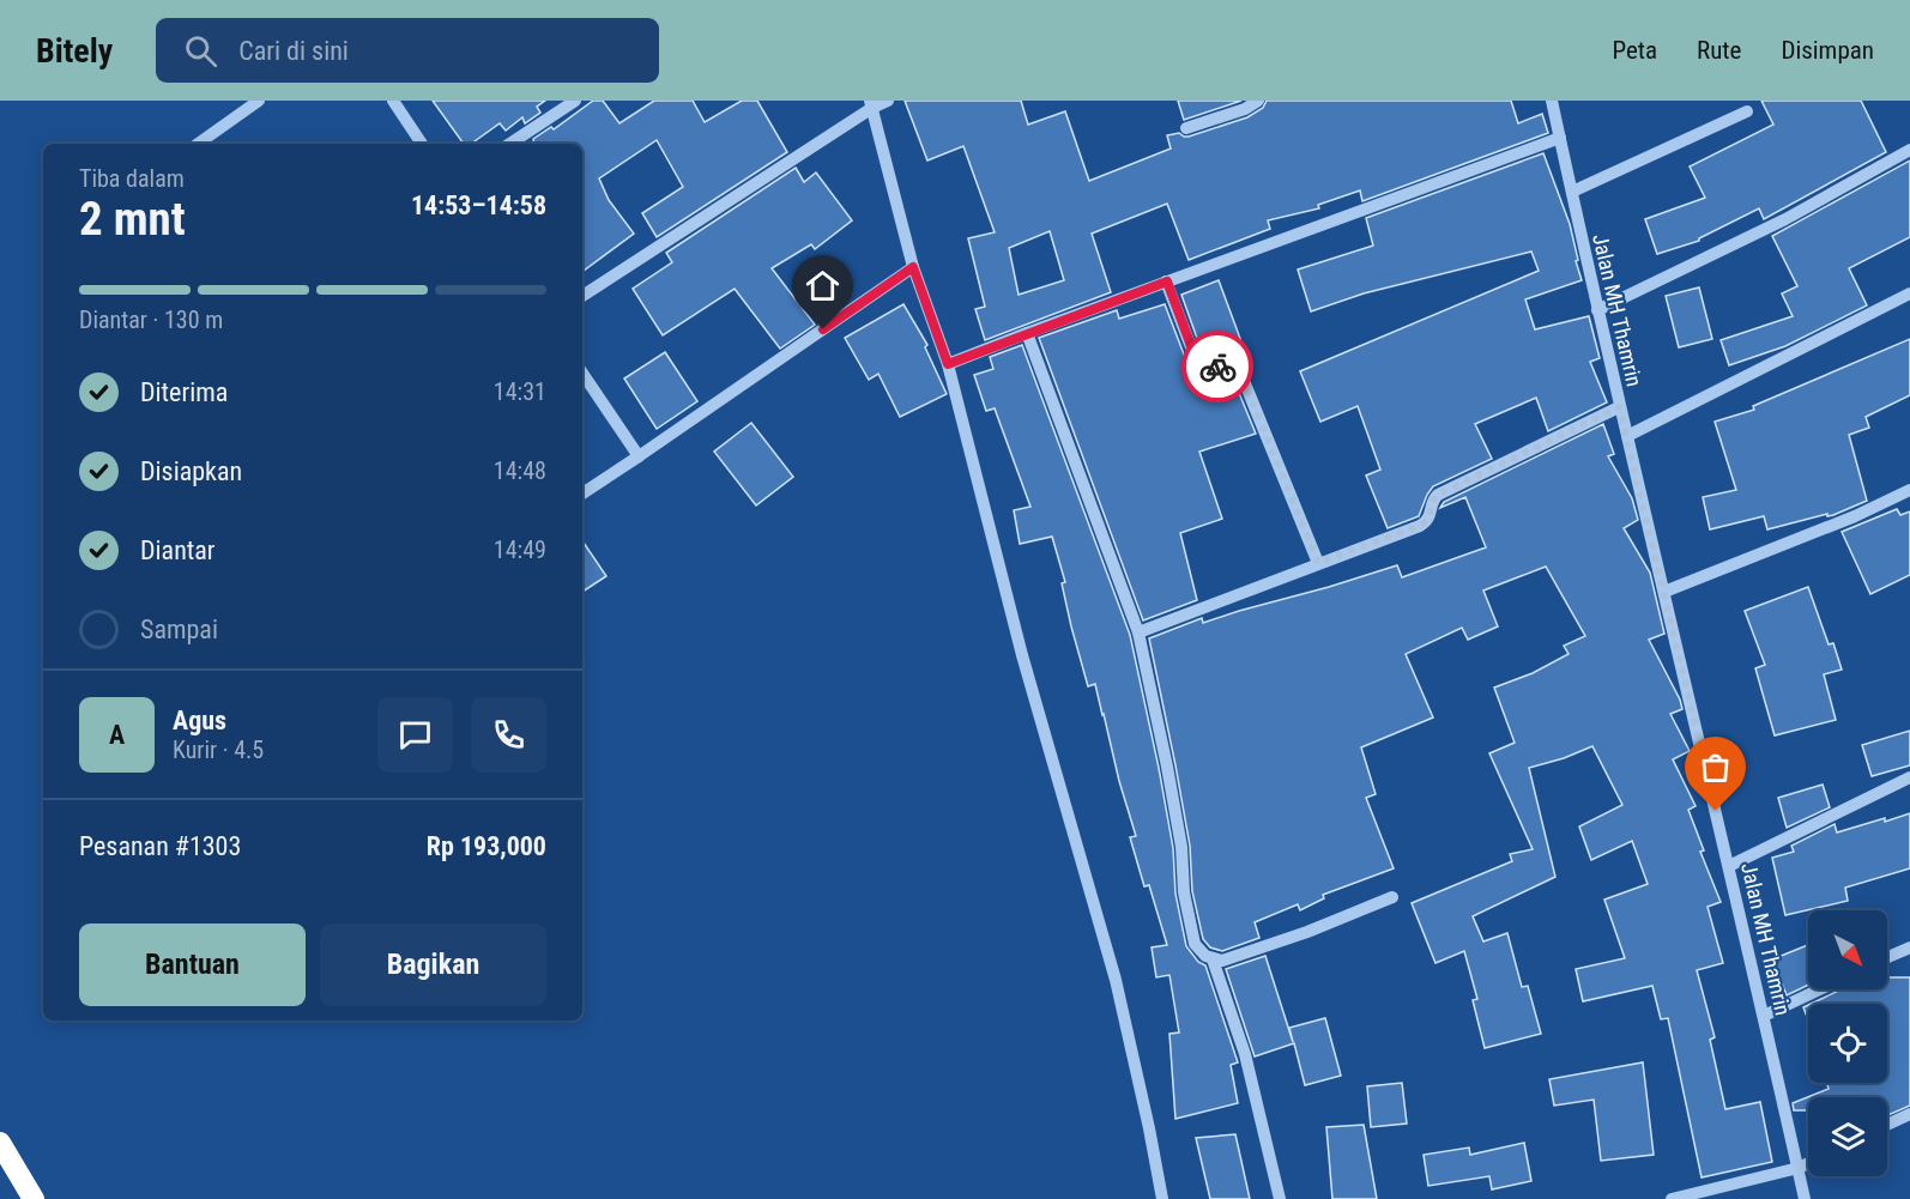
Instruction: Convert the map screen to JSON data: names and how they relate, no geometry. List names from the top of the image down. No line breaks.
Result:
{"streets":{"street":["Jalan MH Thamrin"]},"north":"bottom right","page":{"header":"Bitely","search":"Cari di sini","nav":["Peta","Rute","Disimpan"],"heading":["2 mnt","Tiba dalam","14:53–14:58"],"panel":["Agus","Kurir · 4.5","Pesanan #1303","Rp 193,000"],"bar":"Diantar · 130 m","list":[["Diterima","14:31"],["Disiapkan","14:48"],["Diantar","14:49"],"Sampai"],"round":"A","buttons":["Bantuan","Bagikan"]}}
